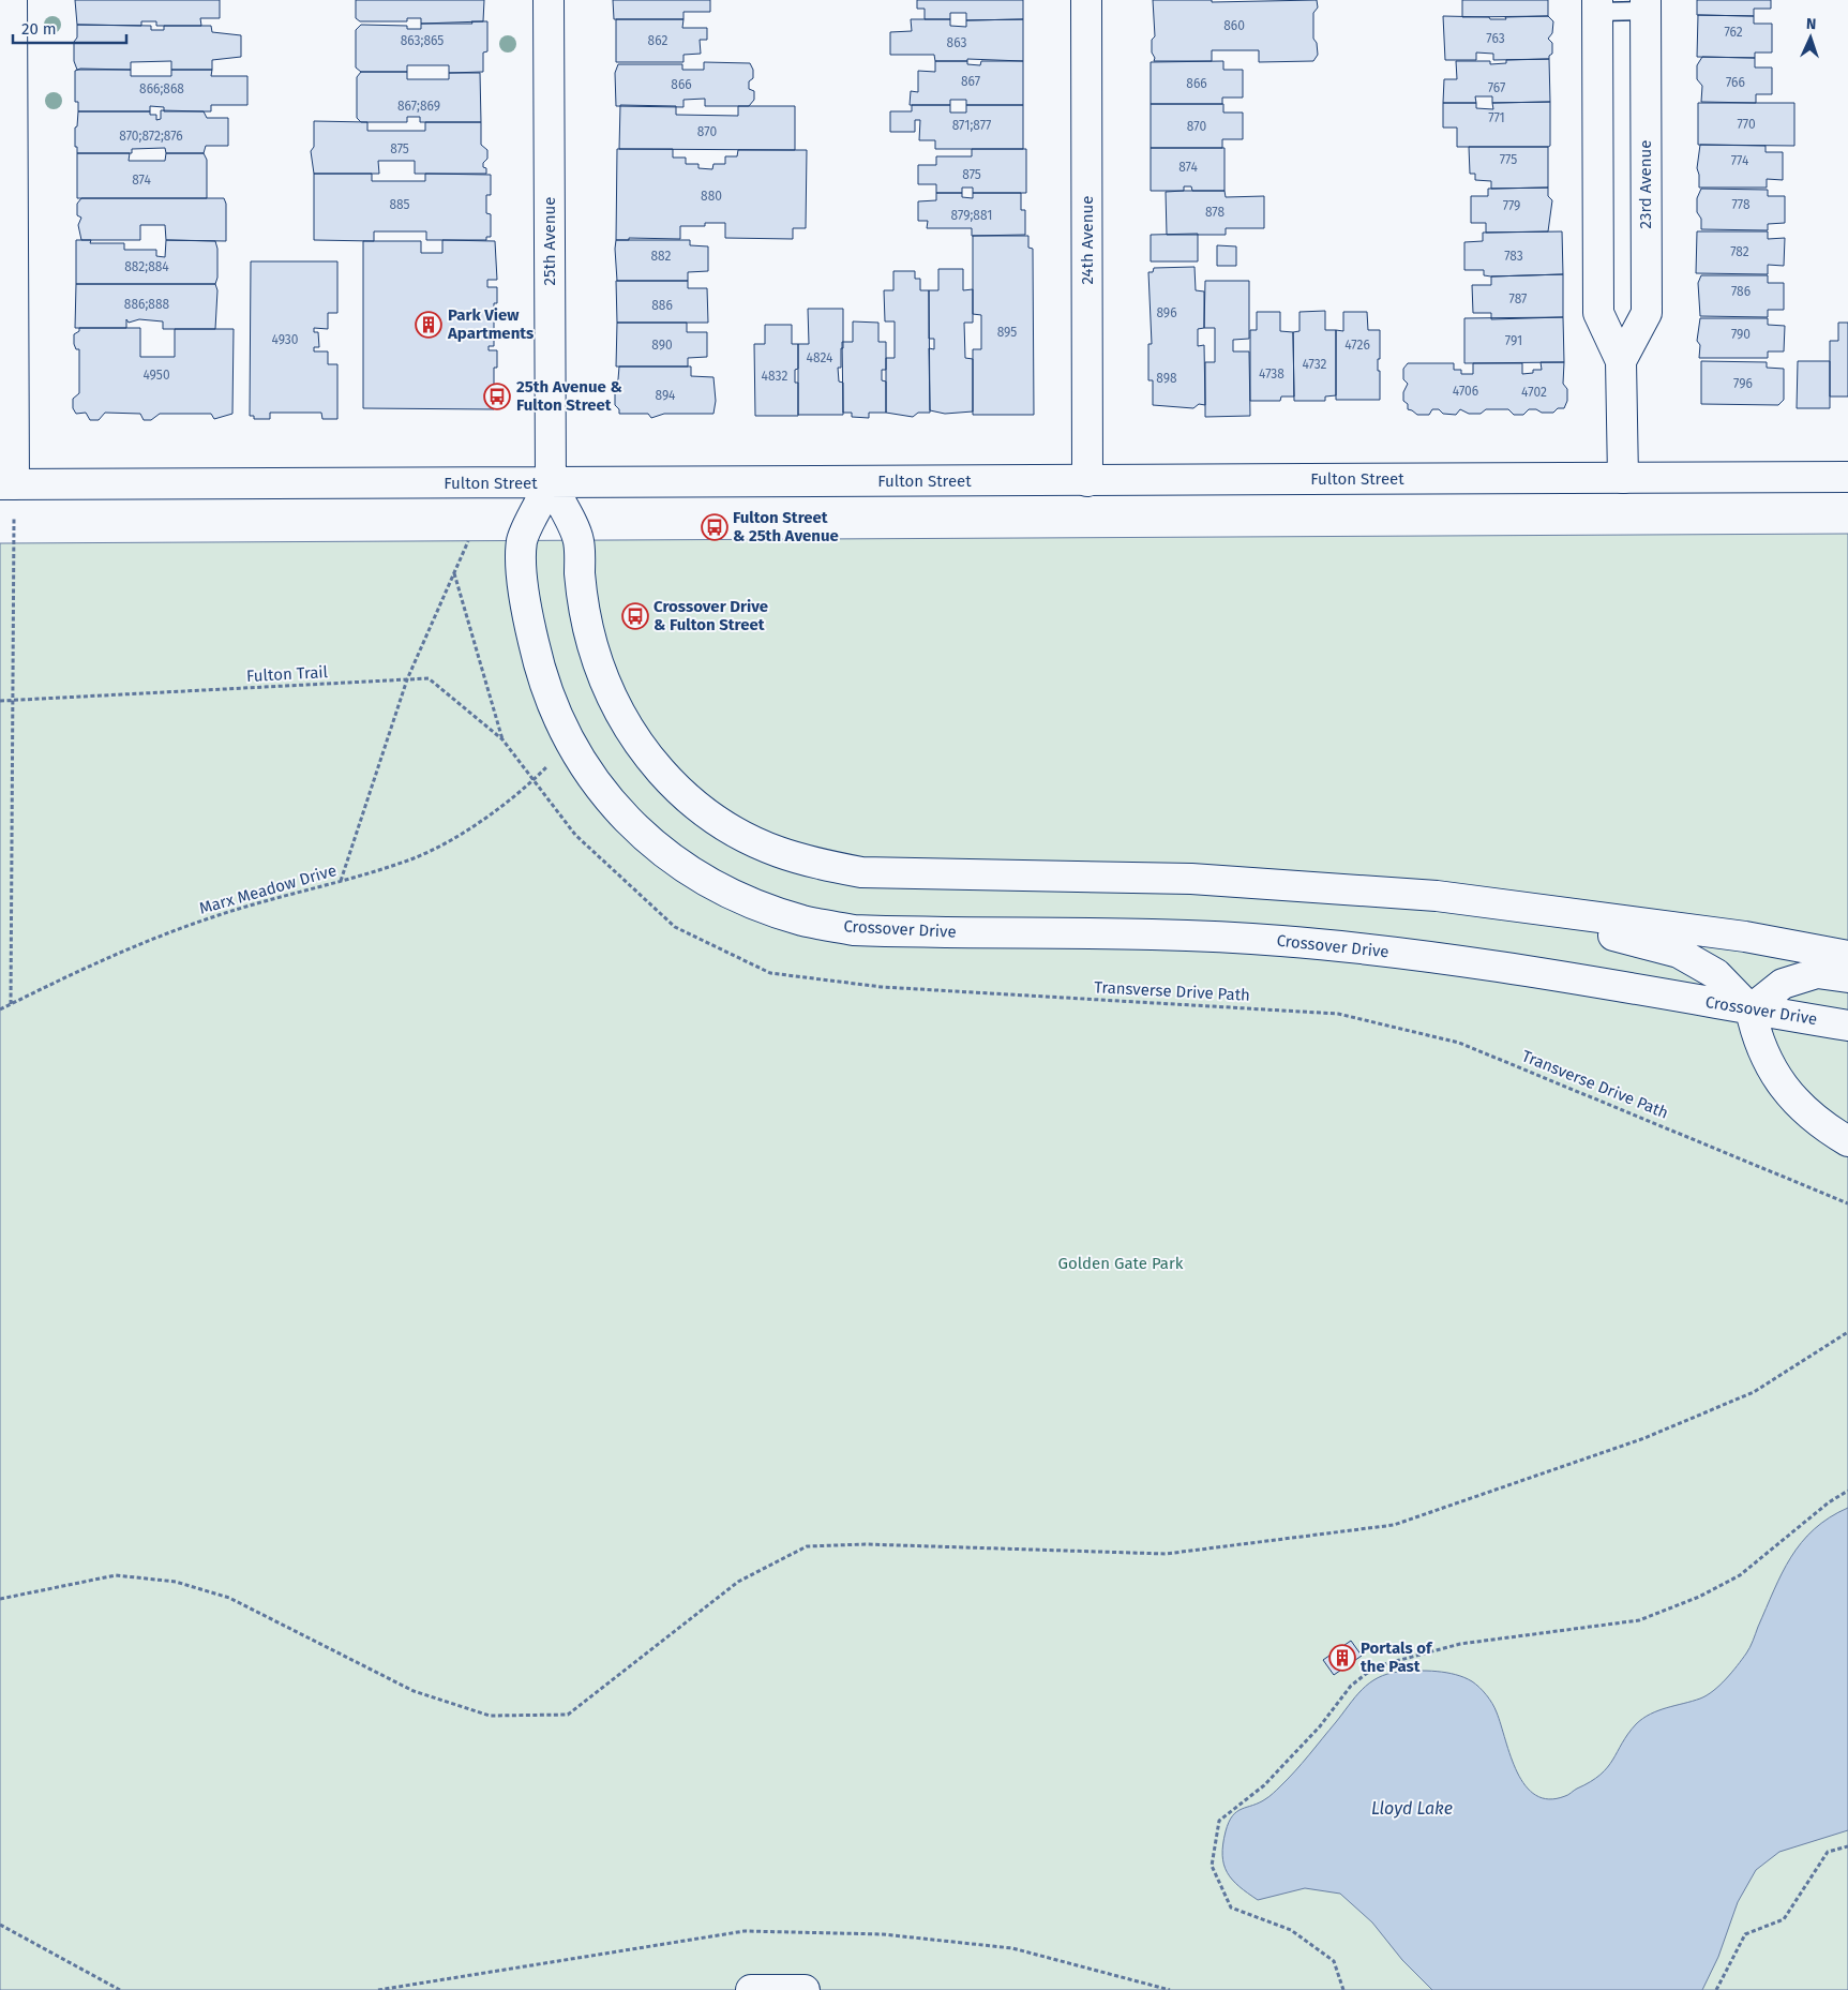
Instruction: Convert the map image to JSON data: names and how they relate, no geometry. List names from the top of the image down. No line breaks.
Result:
{"streets":{"main road":["23rd Avenue","24th Avenue","25th Avenue","Fulton Street","Crossover Drive"],"path":["Fulton Trail","Marx Meadow Drive","Transverse Drive Path"]},"crossings":[["23rd Avenue","Fulton Street"],["24th Avenue","Fulton Street"],["25th Avenue","Fulton Street"],["25th Avenue","Crossover Drive"],["Fulton Street","Crossover Drive"],["Fulton Trail","Marx Meadow Drive"],["Fulton Trail","Transverse Drive Path"],["Marx Meadow Drive","Transverse Drive Path"]],"water":["Lloyd Lake"],"parks":["Golden Gate Park"],"places":{"building":["Park View Apartments","Portals of the Past"],"bus stop":["25th Avenue & Fulton Street","Fulton Street & 25th Avenue","Crossover Drive & Fulton Street"]},"house_numbers":["860","762","763","863;865","862","863","867","766","866","866","767","866;868","867;869","771","770","871;877","870","870","870;872;876","875","775","774","874","875","874","880","885","778","779","878","879;881","782","882","783","882;884","786","787","886;888","886","896","895","790","4930","791","890","4726","4824","4732","4738","4950","4832","898","796","4706","4702","894"],"scale_bar":"20 m","north":"top"}
